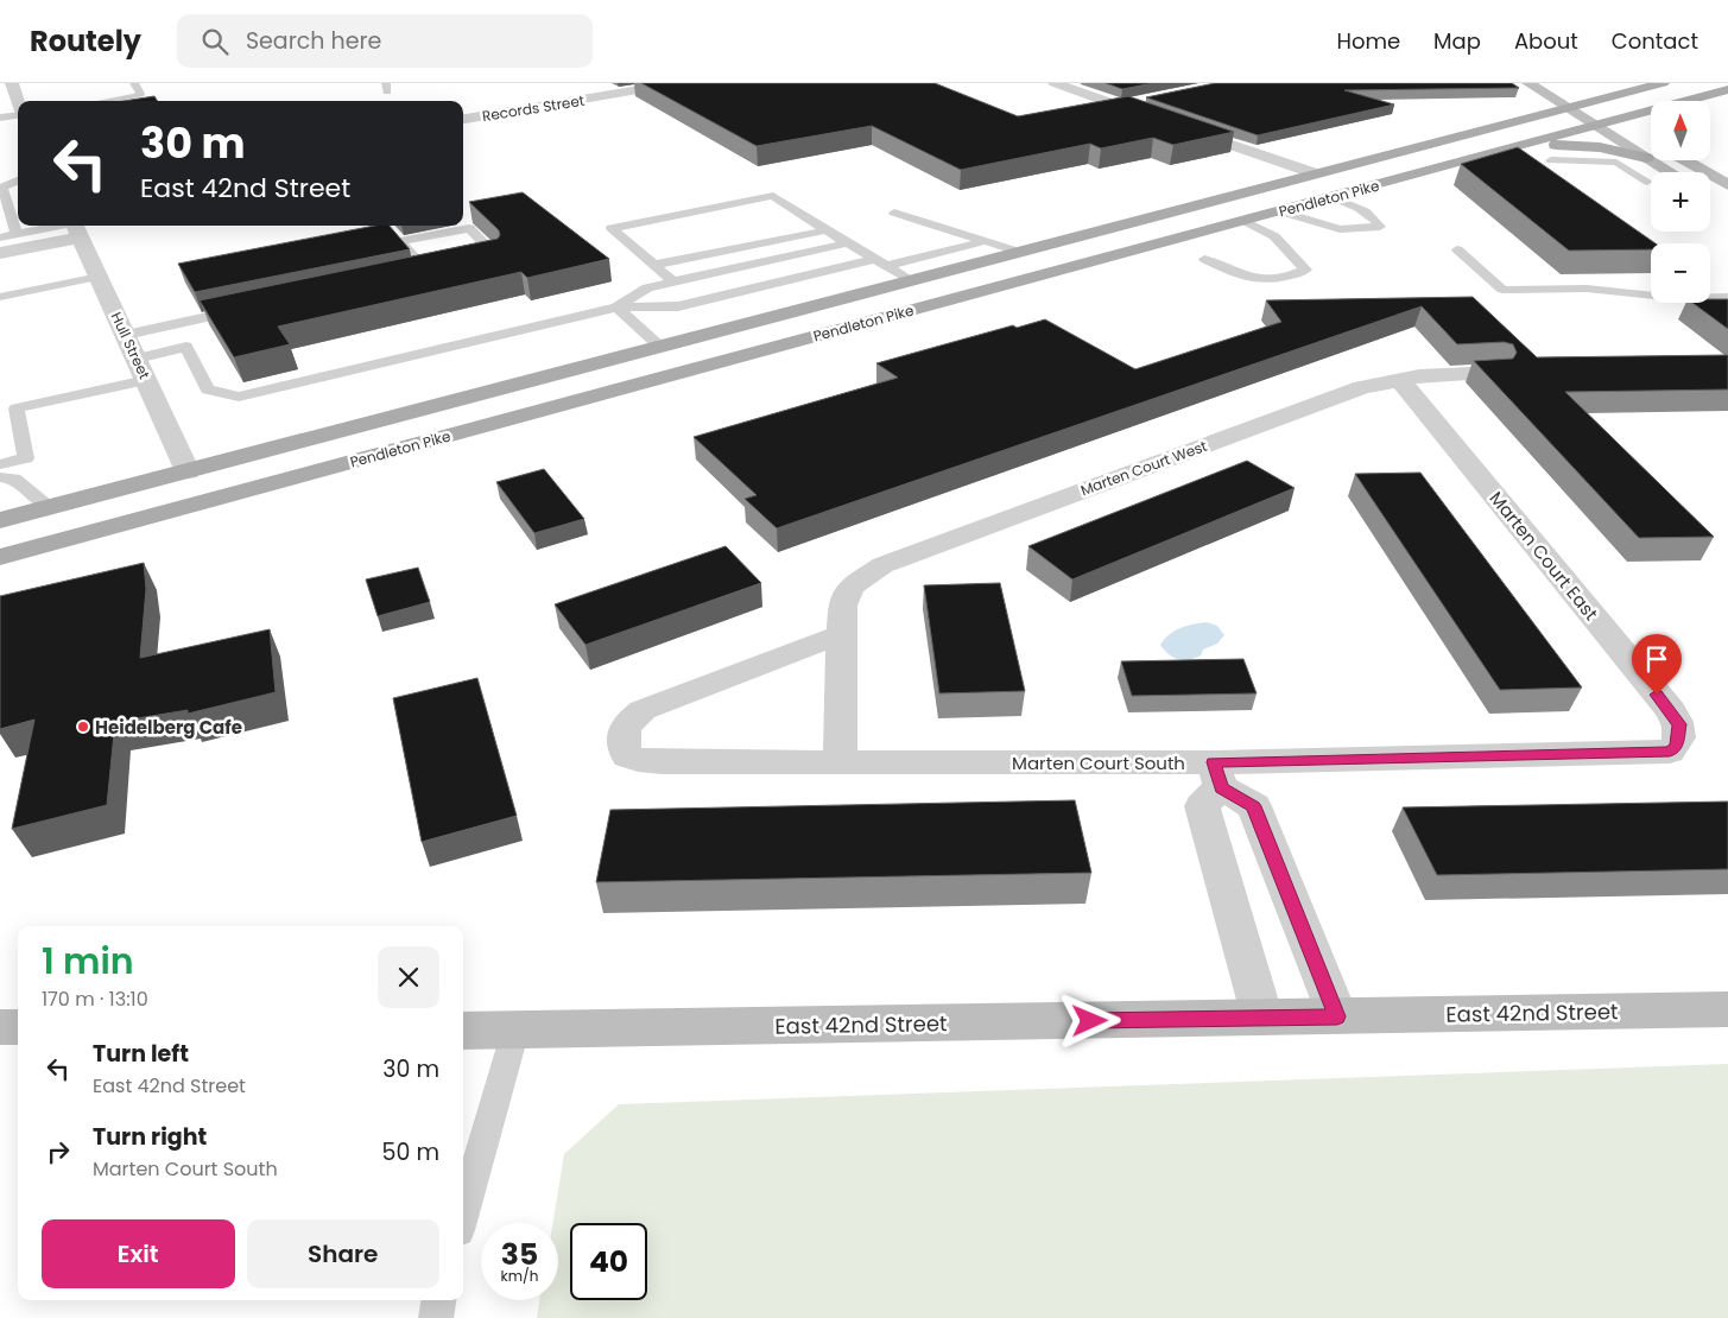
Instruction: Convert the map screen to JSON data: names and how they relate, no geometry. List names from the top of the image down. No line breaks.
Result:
{"streets":{"main road":["Pendleton Pike","East 42nd Street"],"street":["Records Street","Hull Street","Marten Court West","Marten Court East","Marten Court South"]},"crossings":[["Pendleton Pike","Hull Street"],["Marten Court West","Marten Court East"],["Marten Court West","Marten Court South"],["Marten Court East","Marten Court South"]],"places":["Heidelberg Cafe"],"north":"top","page":{"header":"Routely","search":"Search here","nav":["Home","Map","About","Contact"],"map_buttons":["+","−"],"turn":["30 m","East 42nd Street"],"heading":["1 min","170 m · 13:10"],"list":[{"name":"Turn left","note":"East 42nd Street","value":"30 m"},{"name":"Turn right","note":"Marten Court South","value":"50 m"}],"buttons":["Exit","Share"],"speed":"35 km/h","limit":"40"}}
